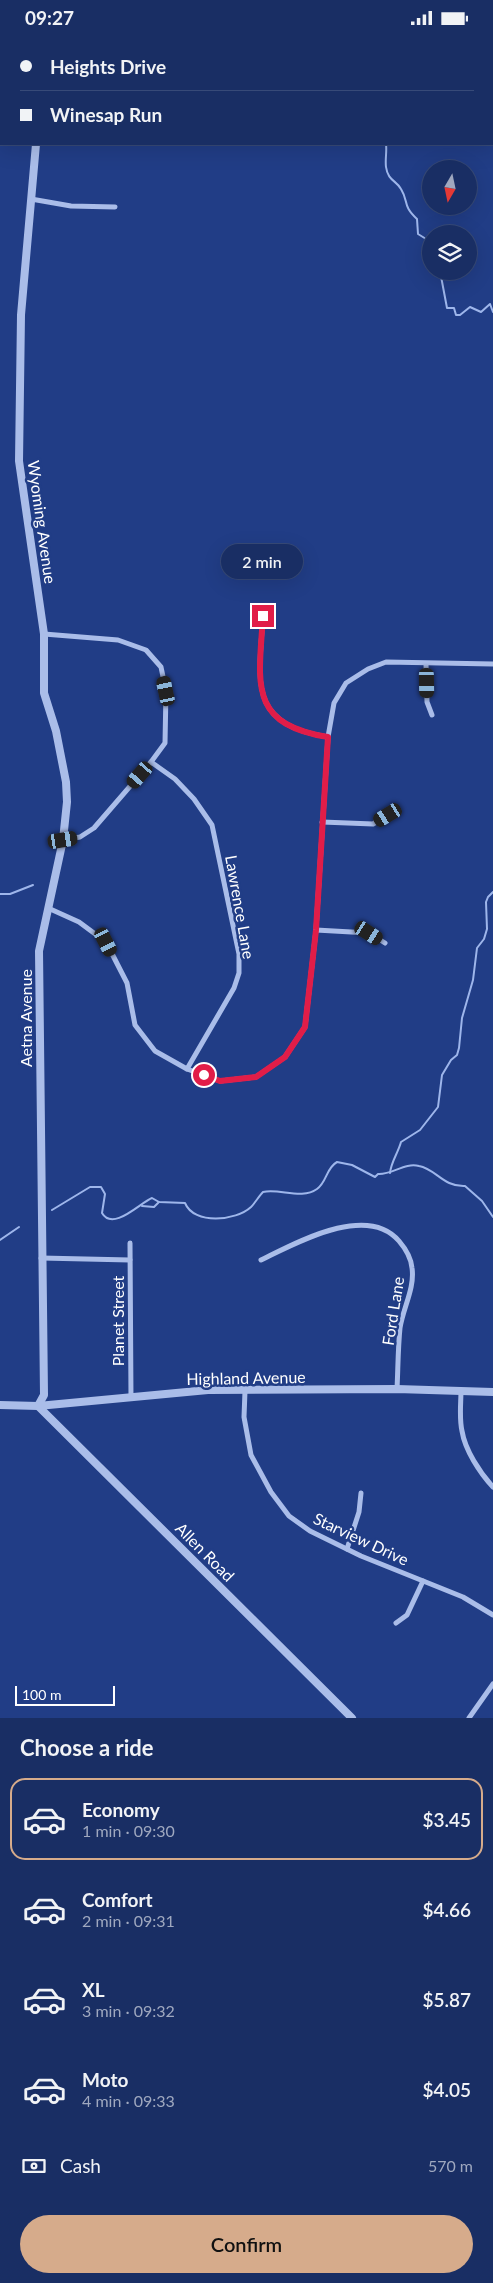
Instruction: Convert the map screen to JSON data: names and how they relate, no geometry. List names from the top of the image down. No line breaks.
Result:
{"streets":{"street":["Wyoming Avenue","Lawrence Lane","Aetna Avenue","Ford Lane","Planet Street","Highland Avenue","Starview Drive","Allen Road"]},"crossings":[["Wyoming Avenue","Aetna Avenue"],["Aetna Avenue","Highland Avenue"],["Aetna Avenue","Allen Road"],["Ford Lane","Highland Avenue"],["Planet Street","Highland Avenue"],["Highland Avenue","Starview Drive"],["Highland Avenue","Allen Road"]],"scale_bar":"100 m","north":"bottom","page":{"status":"09:27","banner":["Heights Drive","Winesap Run"],"bubble":"2 min","scale":"100 m","heading":"Choose a ride","list":[{"name":"Economy","note":"1 min · 09:30","value":"$3.45"},{"name":"Comfort","note":"2 min · 09:31","value":"$4.66"},{"name":"XL","note":"3 min · 09:32","value":"$5.87"},{"name":"Moto","note":"4 min · 09:33","value":"$4.05"}],"pay":["Cash","570 m"],"buttons":"Confirm"}}
